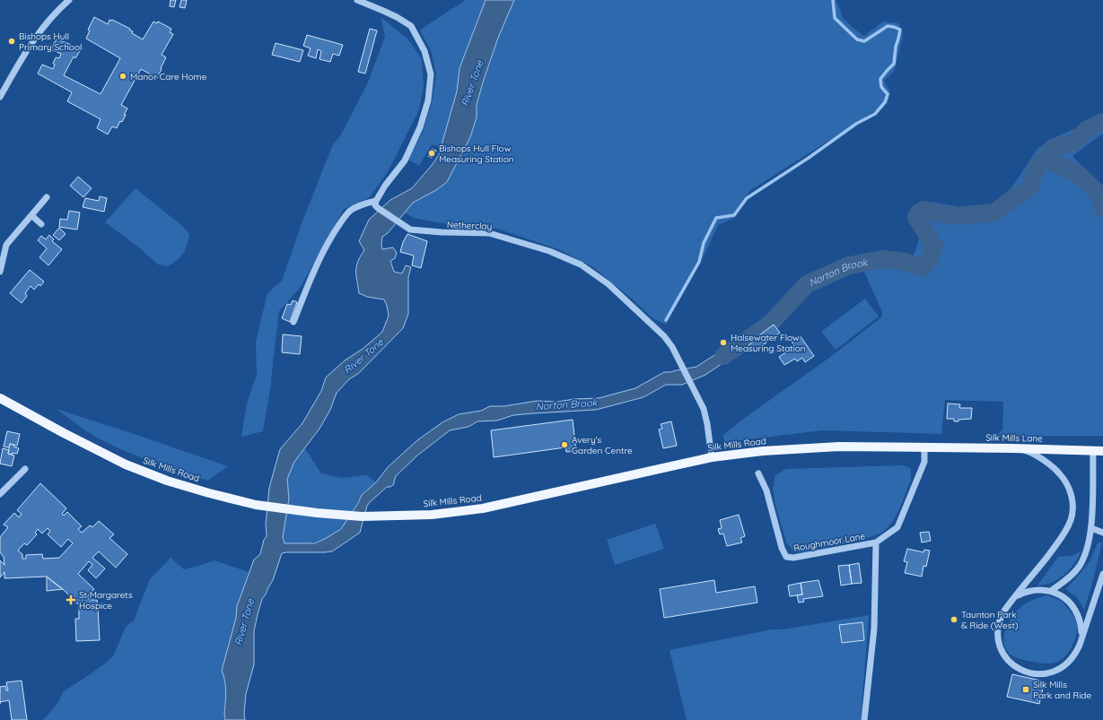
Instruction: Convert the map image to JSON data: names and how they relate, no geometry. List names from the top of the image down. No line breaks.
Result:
{"streets":{"main road":["Silk Mills Lane","Silk Mills Road"],"street":["Netherclay","Roughmoor Lane"]},"crossings":[["Netherclay","Silk Mills Road"],["Silk Mills Lane","Silk Mills Road"],["Silk Mills Lane","Roughmoor Lane"],["Silk Mills Road","Roughmoor Lane"]],"water":["River Tone","Norton Brook"],"places":{"other":["Bishops Hull Primary School","Manor Care Home","Bishops Hull Flow Measuring Station","Halsewater Flow Measuring Station","Avery's Garden Centre","Taunton Park & Ride (West)"],"health":["St Margarets Hospice"],"transit":["Silk Mills Park and Ride"]}}
